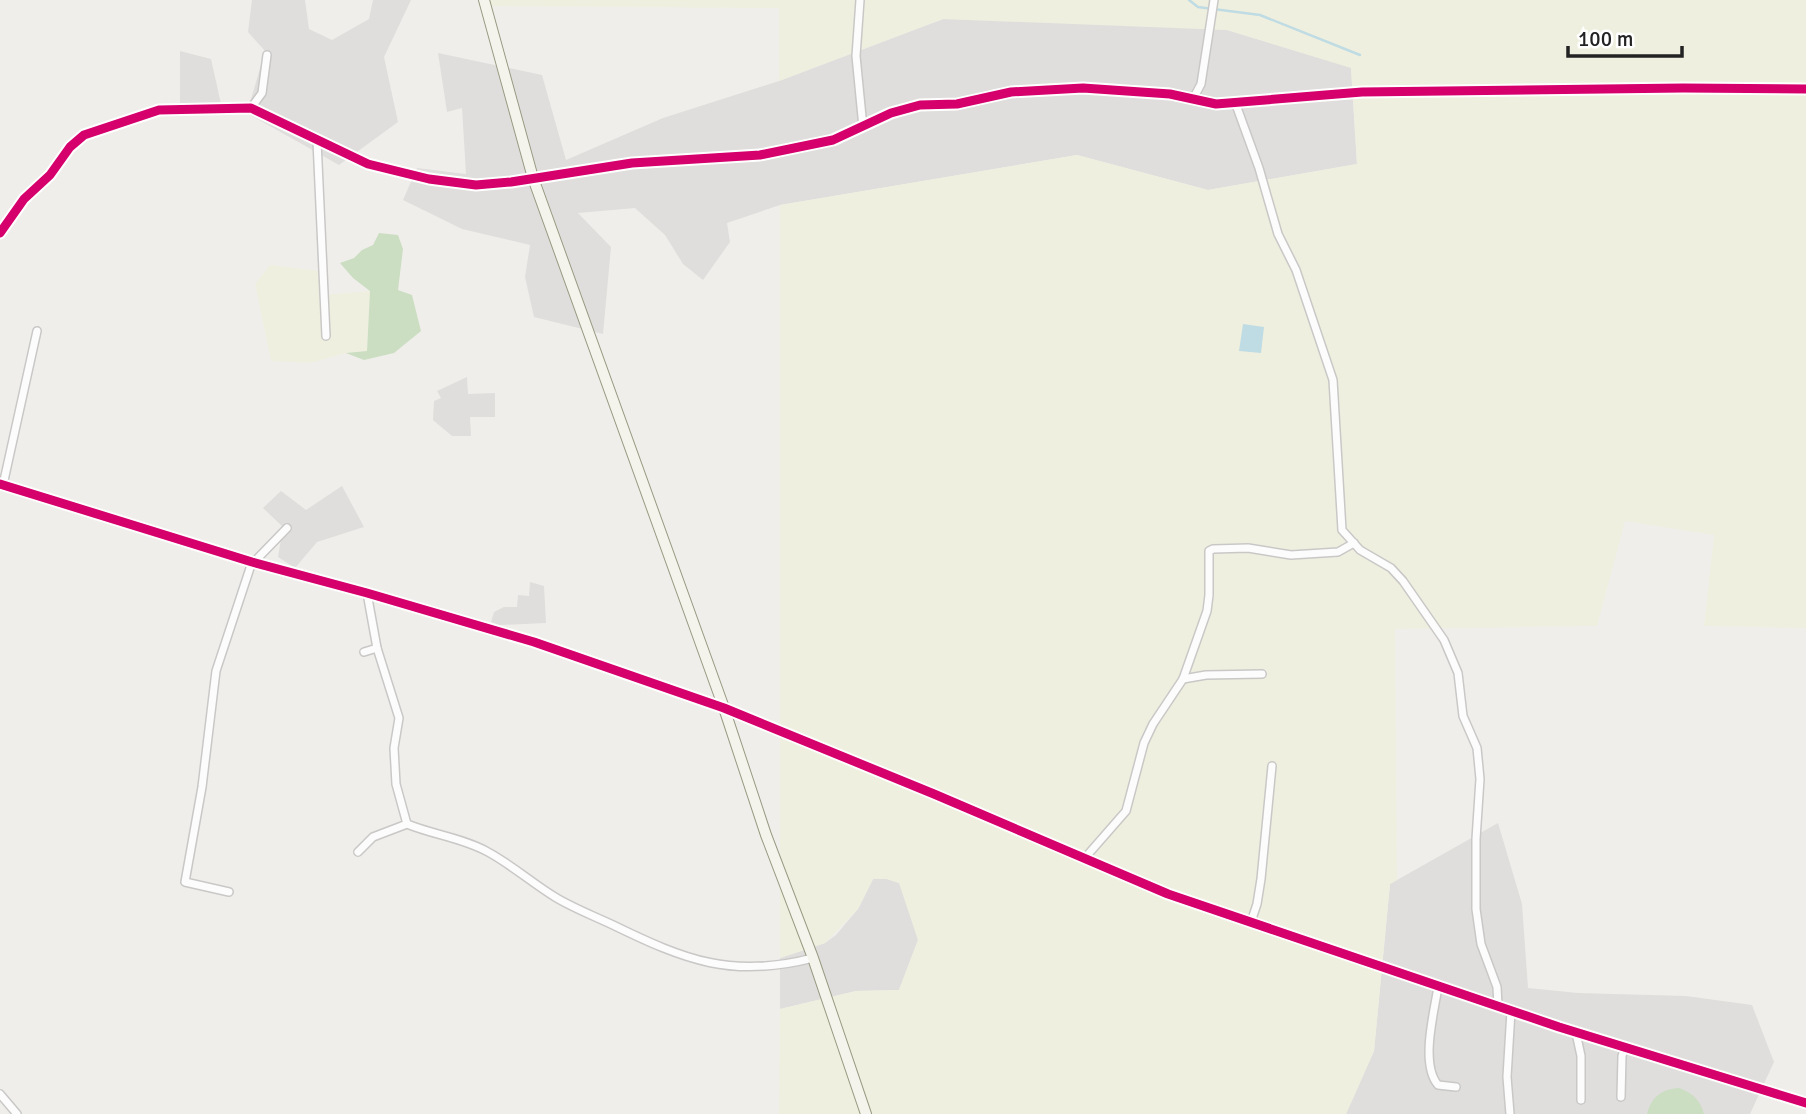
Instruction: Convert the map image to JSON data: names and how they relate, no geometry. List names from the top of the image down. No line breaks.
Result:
{"scale_bar":"100 m"}
